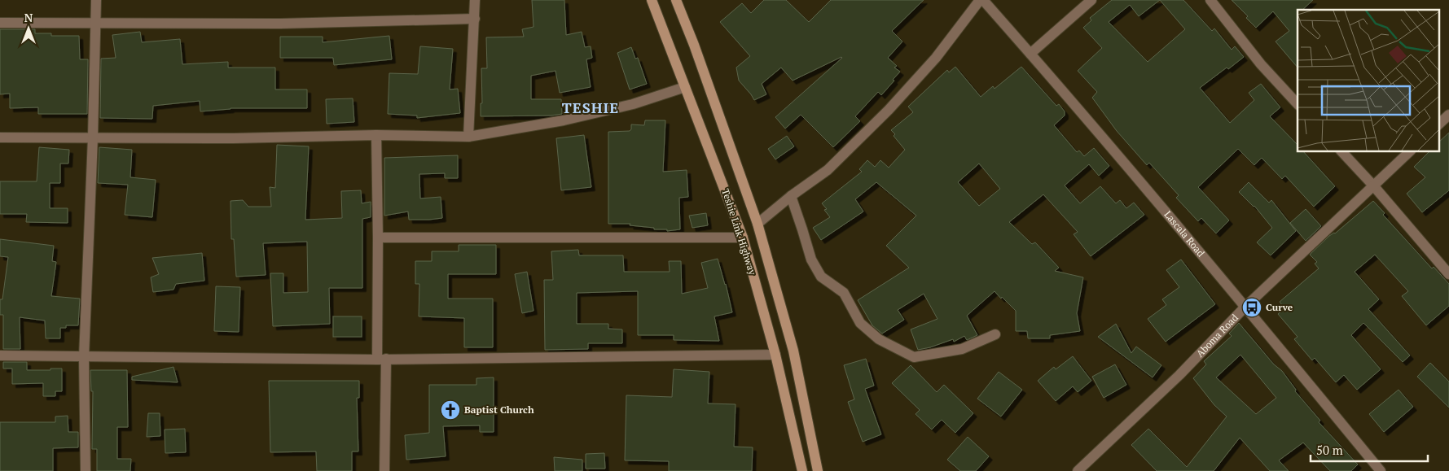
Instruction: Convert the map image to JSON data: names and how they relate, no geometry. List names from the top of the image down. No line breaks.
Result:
{"streets":{"main road":["Teshie Link Highway"],"street":["Lascala Road","Aboma Road"]},"crossings":[["Lascala Road","Aboma Road"]],"districts":["TESHIE"],"places":{"bus stop":["Curve"],"church":["Baptist Church"]},"scale_bar":"50 m","north":"top"}
